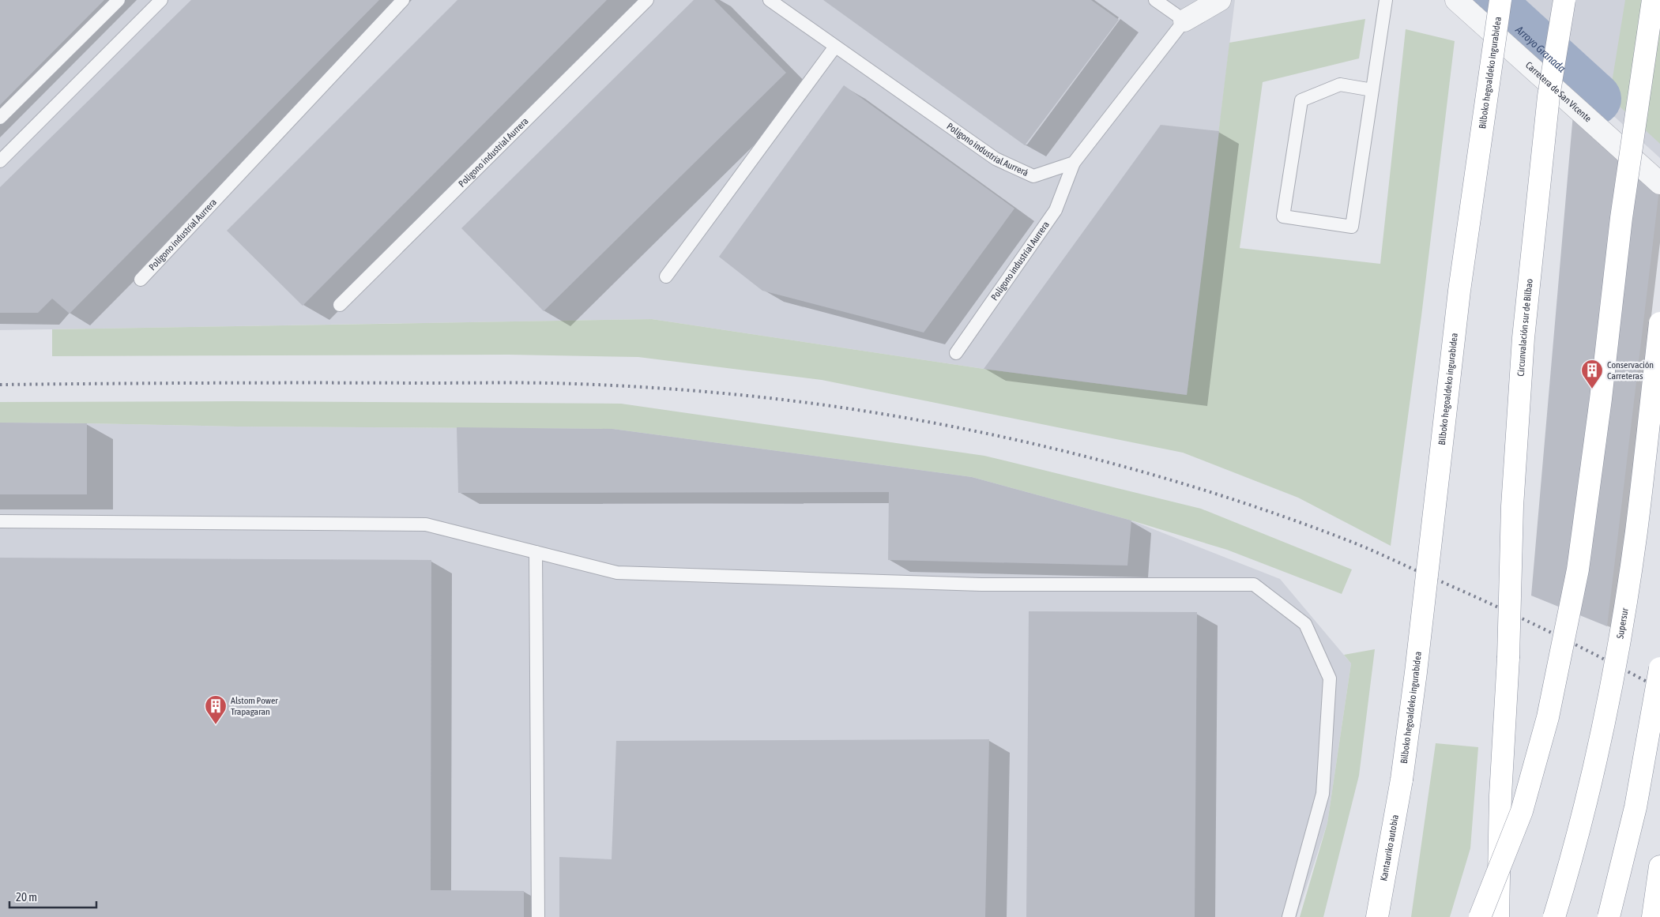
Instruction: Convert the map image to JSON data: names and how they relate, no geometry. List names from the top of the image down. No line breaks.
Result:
{"streets":{"highway":["Bilboko hegoaldeko ingurabidea","Circunvalación sur de Bilbao","Supersur","Kantauriko autobia"],"street":["Carretera de San Vicente"],"lane":["Polígono industrial Aurrerá","Poligono industrial Aurrera"]},"crossings":[["Bilboko hegoaldeko ingurabidea","Kantauriko autobia"],["Polígono industrial Aurrerá","Poligono industrial Aurrera"]],"water":["Arroyo Granada"],"places":{"building":["Conservación Carreteras","Alstom Power Trapagaran"]},"scale_bar":"20 m"}
